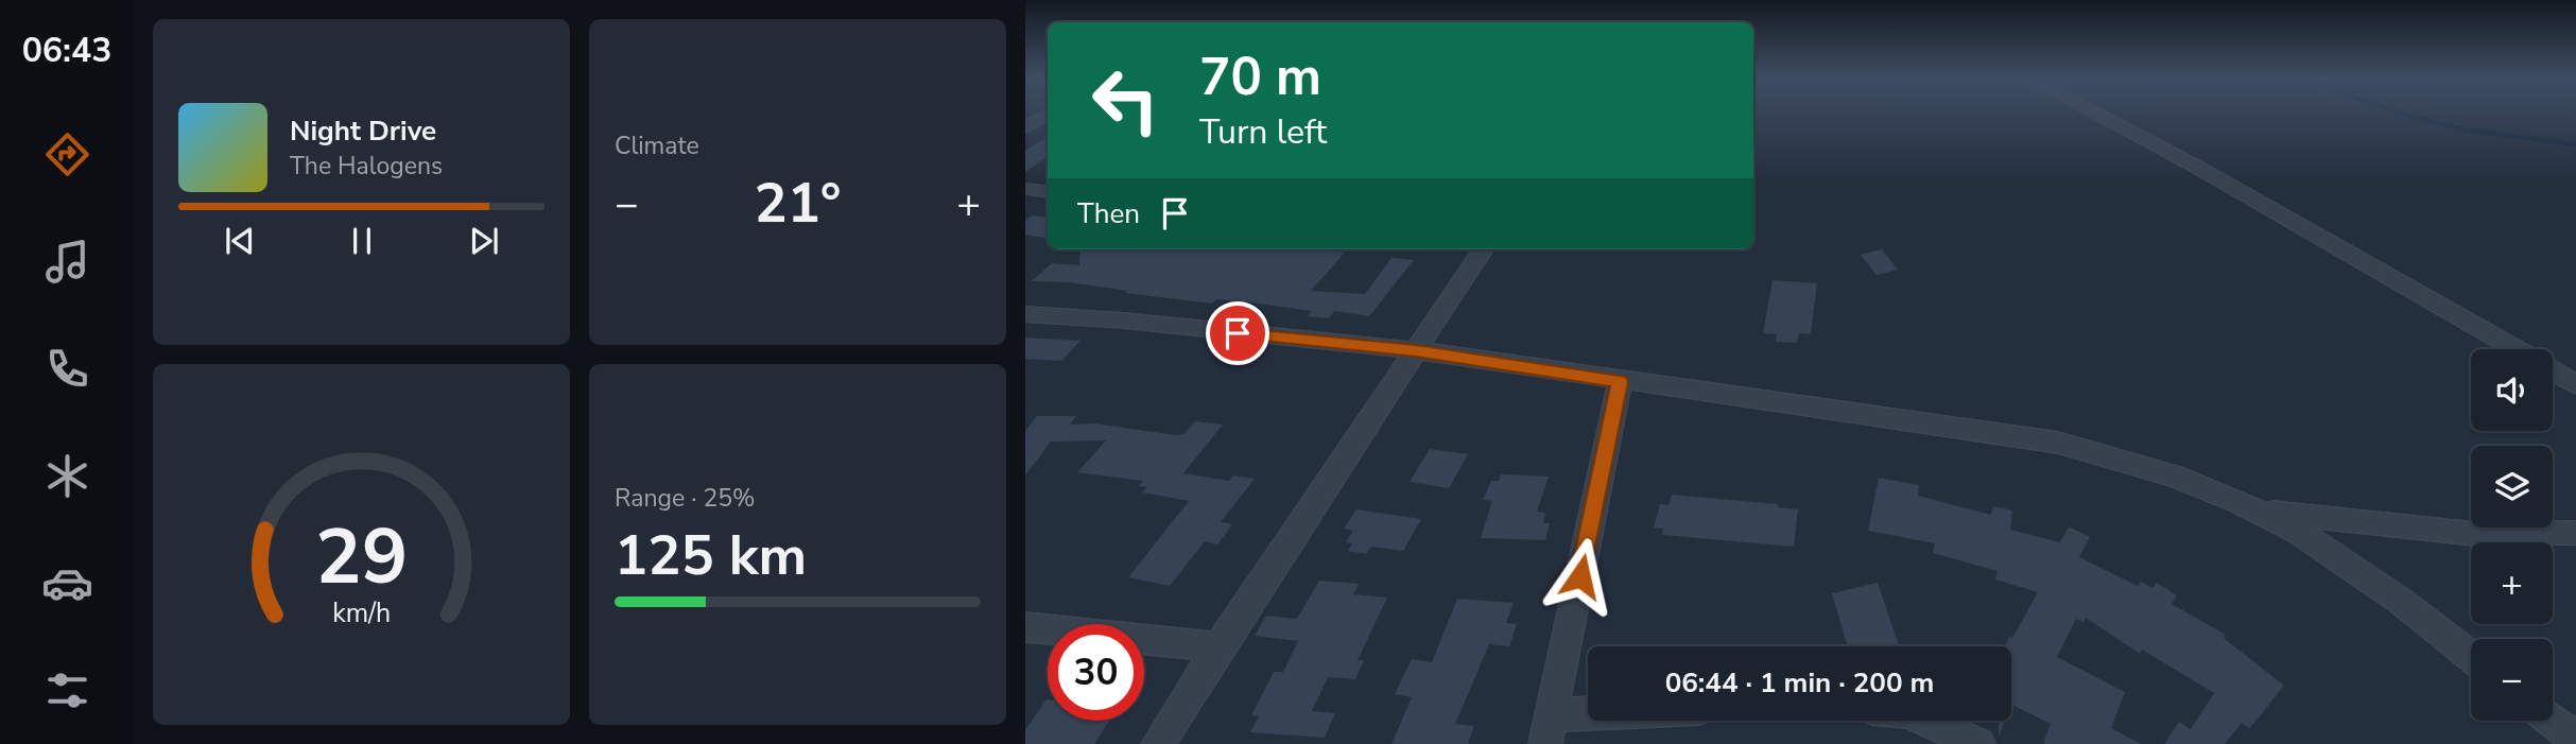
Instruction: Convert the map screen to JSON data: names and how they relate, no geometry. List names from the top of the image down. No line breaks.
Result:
{"page":{"tabs":"06:43","tile":["Climate",["Range · 25%","125 km"]],"turn":["70 m","Turn left"],"song":["Night Drive","The Halogens"],"heat":["−","21°","+"],"then":"Then","map_buttons":["+","−"],"limit":"30","trip":"06:44 · 1 min · 200 m","gauge":["29","km/h"]}}
